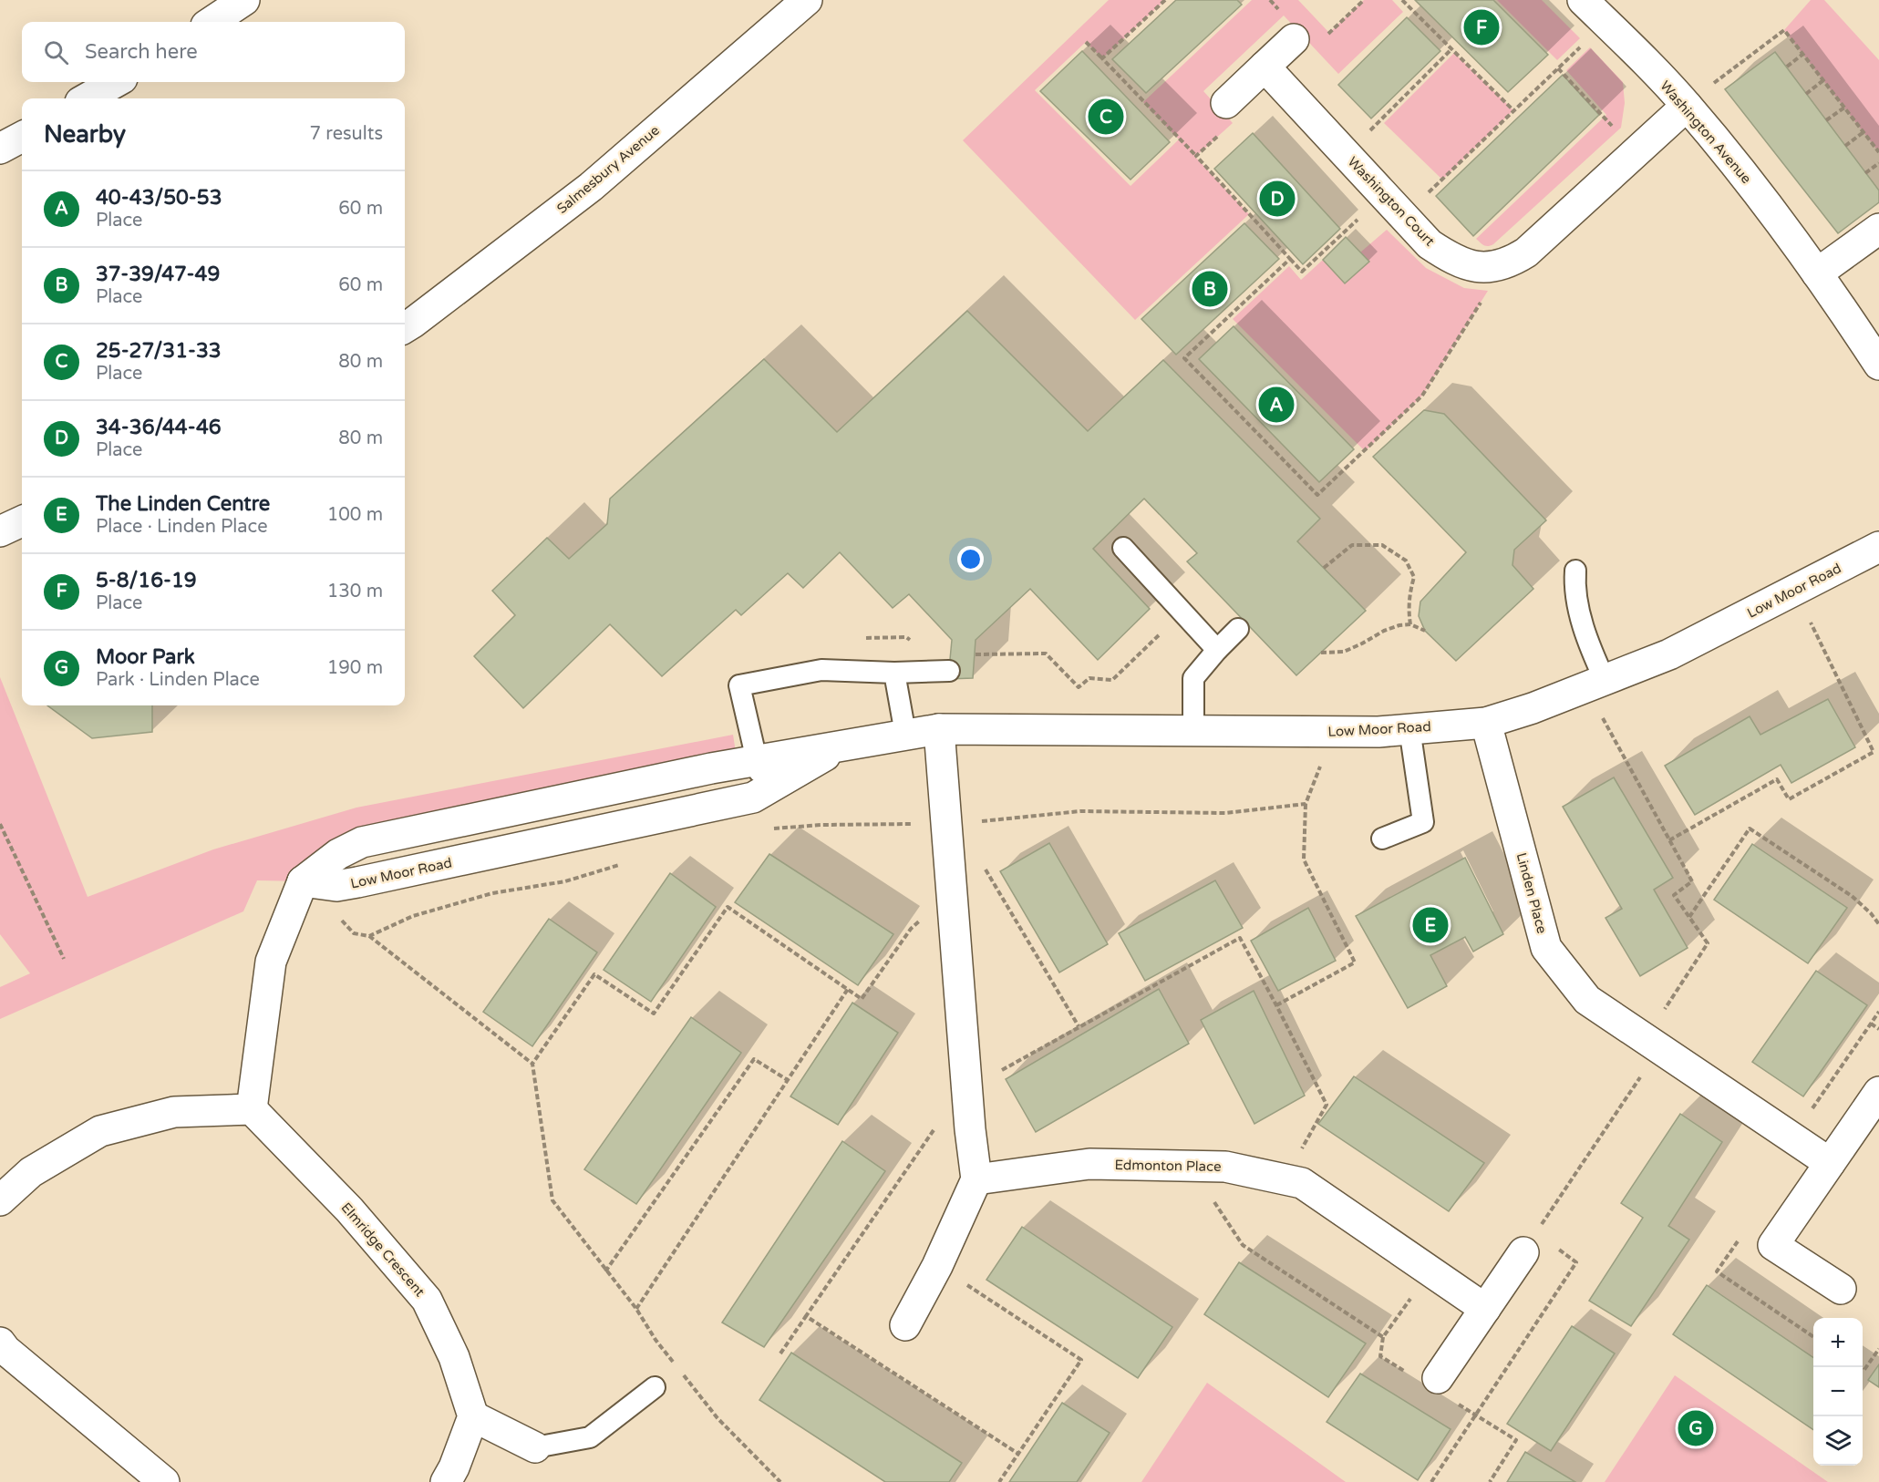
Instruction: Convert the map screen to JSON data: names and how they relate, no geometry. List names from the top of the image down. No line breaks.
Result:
{"streets":{"street":["Washington Avenue","Salmesbury Avenue","Washington Court","Low Moor Road","Linden Place","Edmonton Place","Elmridge Crescent"]},"crossings":[["Washington Avenue","Washington Court"],["Low Moor Road","Linden Place"]],"page":{"pins":["F","C","D","B","A","E","G"],"search":"Search here","heading":["Nearby","7 results"],"list":[{"mark":"A","name":"40-43/50-53","note":"Place","value":"60 m"},{"mark":"B","name":"37-39/47-49","note":"Place","value":"60 m"},{"mark":"C","name":"25-27/31-33","note":"Place","value":"80 m"},{"mark":"D","name":"34-36/44-46","note":"Place","value":"80 m"},{"mark":"E","name":"The Linden Centre","note":"Place · Linden Place","value":"100 m"},{"mark":"F","name":"5-8/16-19","note":"Place","value":"130 m"},{"mark":"G","name":"Moor Park","note":"Park · Linden Place","value":"190 m"}],"map_buttons":["+","−"]}}
